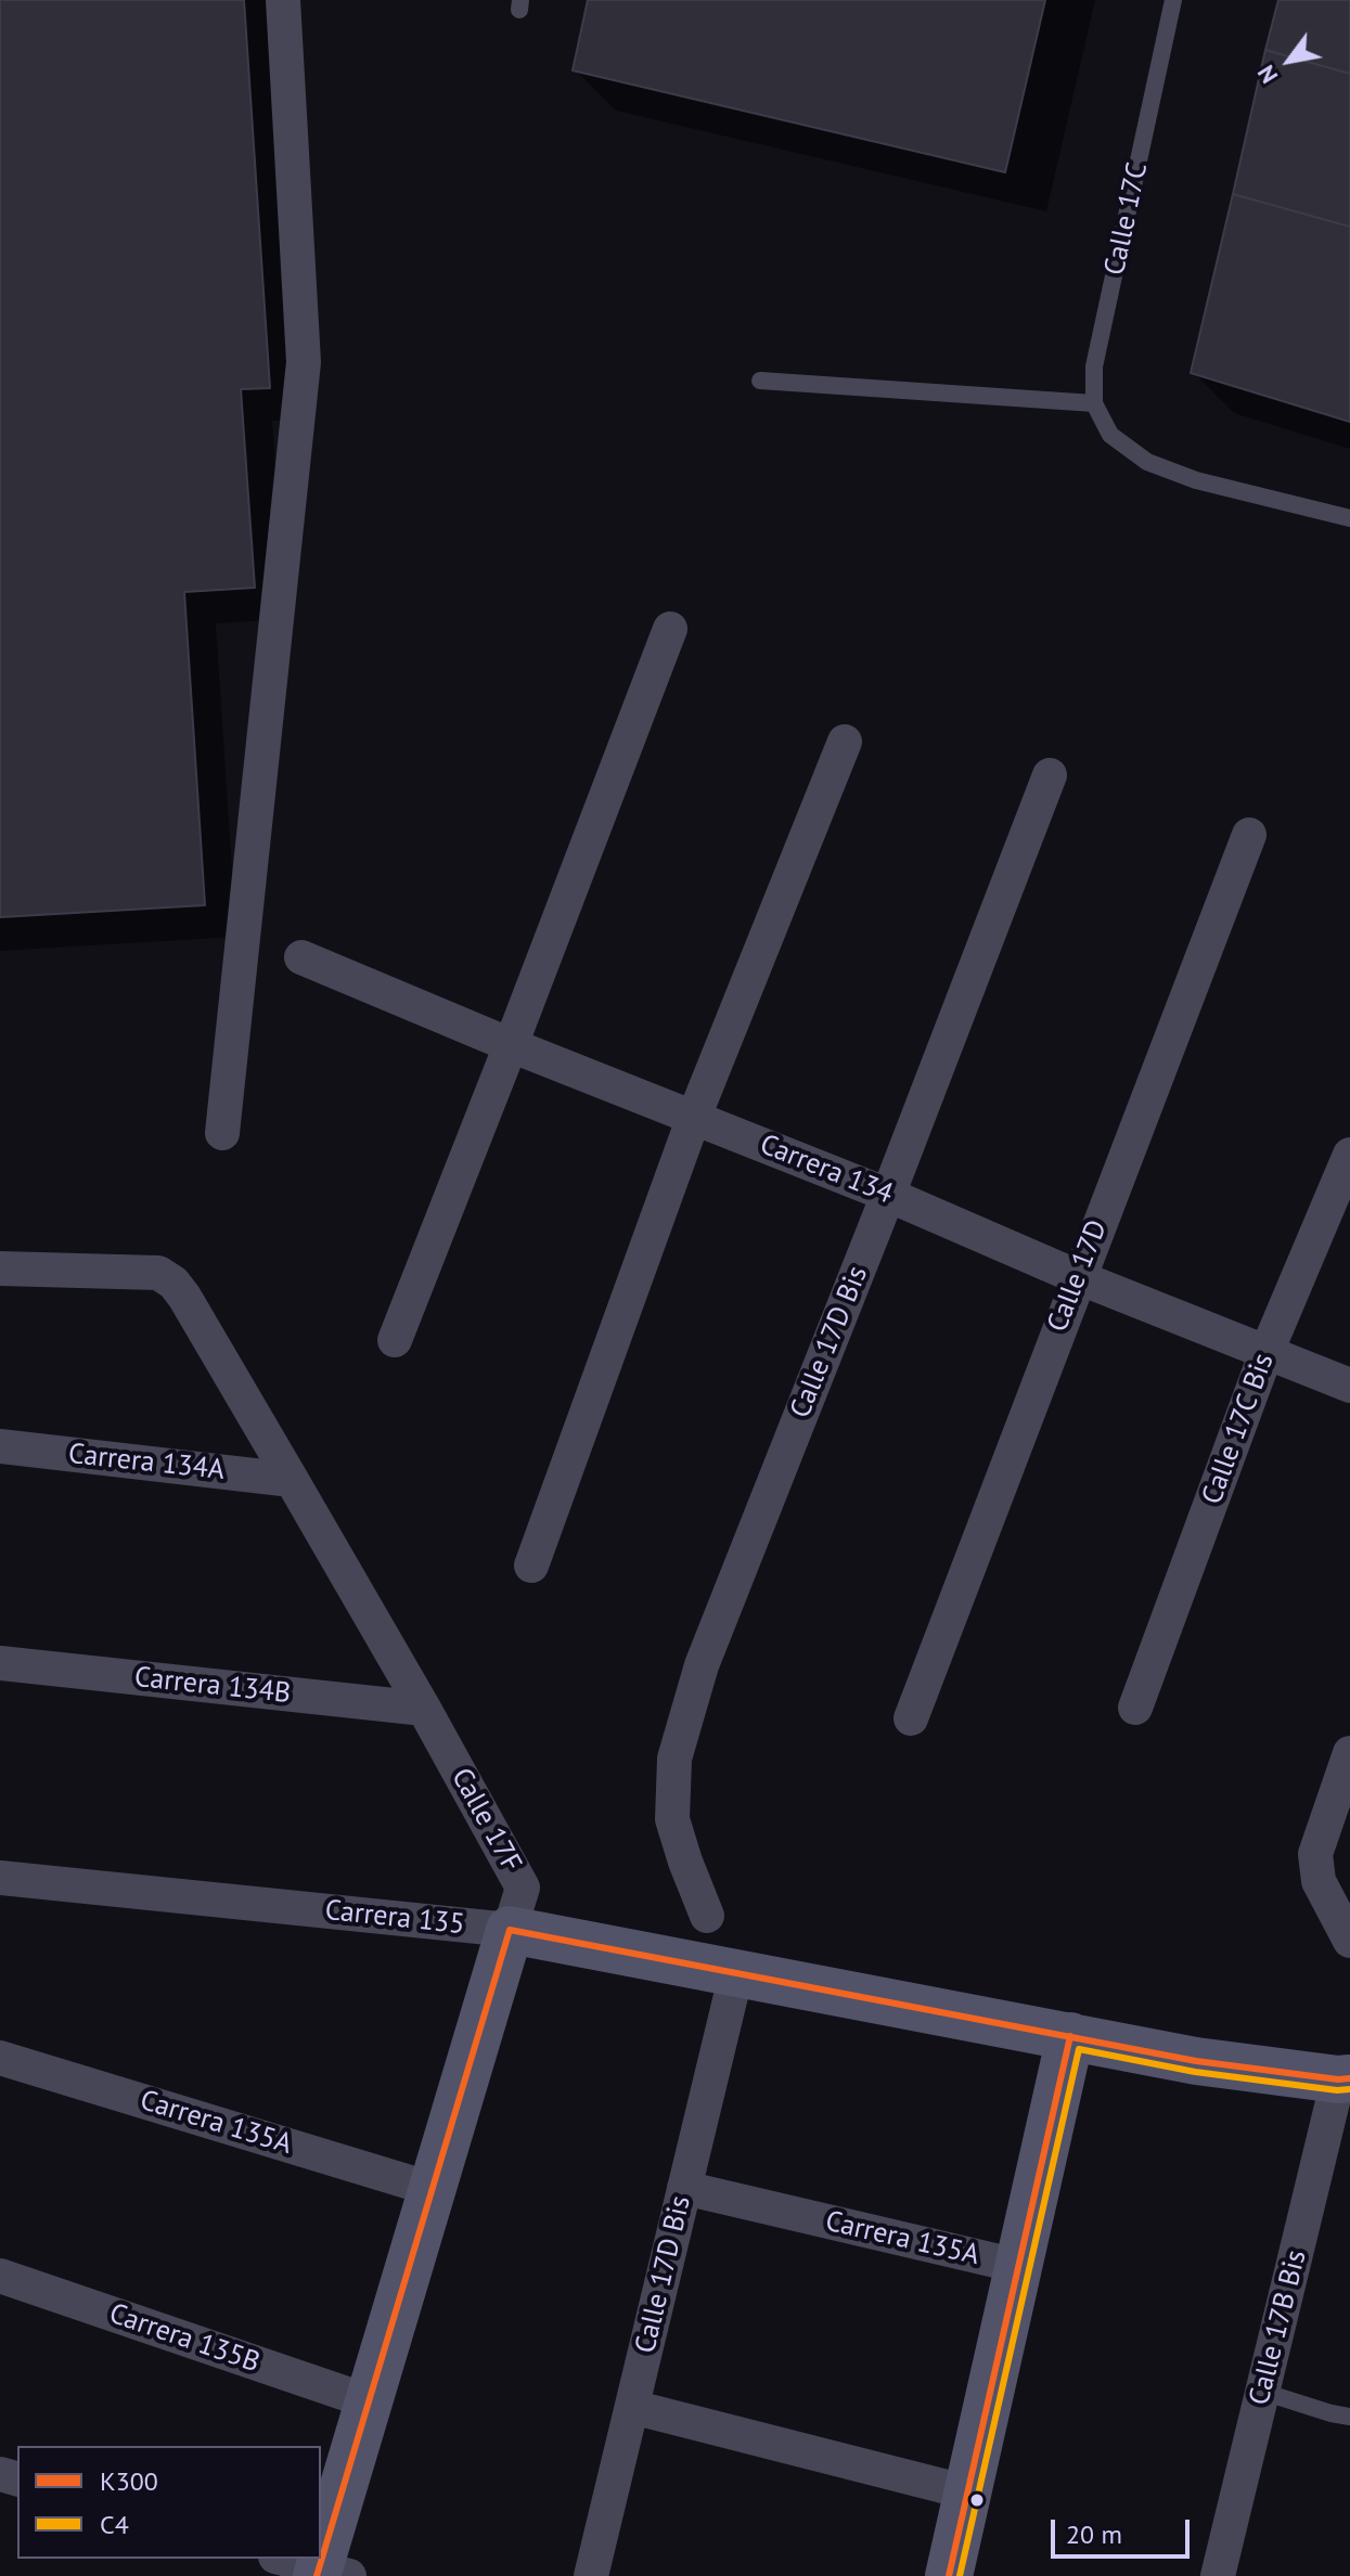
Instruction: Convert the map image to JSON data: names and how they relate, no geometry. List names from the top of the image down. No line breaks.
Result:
{"streets":{"street":["Carrera 134","Calle 17D","Calle 17D Bis","Calle 17C Bis","Carrera 134A","Carrera 134B","Calle 17F","Carrera 135","Carrera 135A","Calle 17B Bis","Carrera 135B"],"lane":["Calle 17C"]},"crossings":[["Carrera 134","Calle 17D"],["Carrera 134","Calle 17D Bis"],["Carrera 134","Calle 17C Bis"],["Calle 17D Bis","Carrera 135"],["Calle 17D Bis","Carrera 135A"],["Carrera 134A","Calle 17F"],["Carrera 134B","Calle 17F"],["Calle 17F","Carrera 135"],["Calle 17F","Carrera 135A"],["Calle 17F","Carrera 135B"],["Carrera 135","Calle 17B Bis"]],"lines":["transit line K300","transit line C4"],"legend":["K300","C4"],"scale_bar":"20 m","north":"bottom left"}
